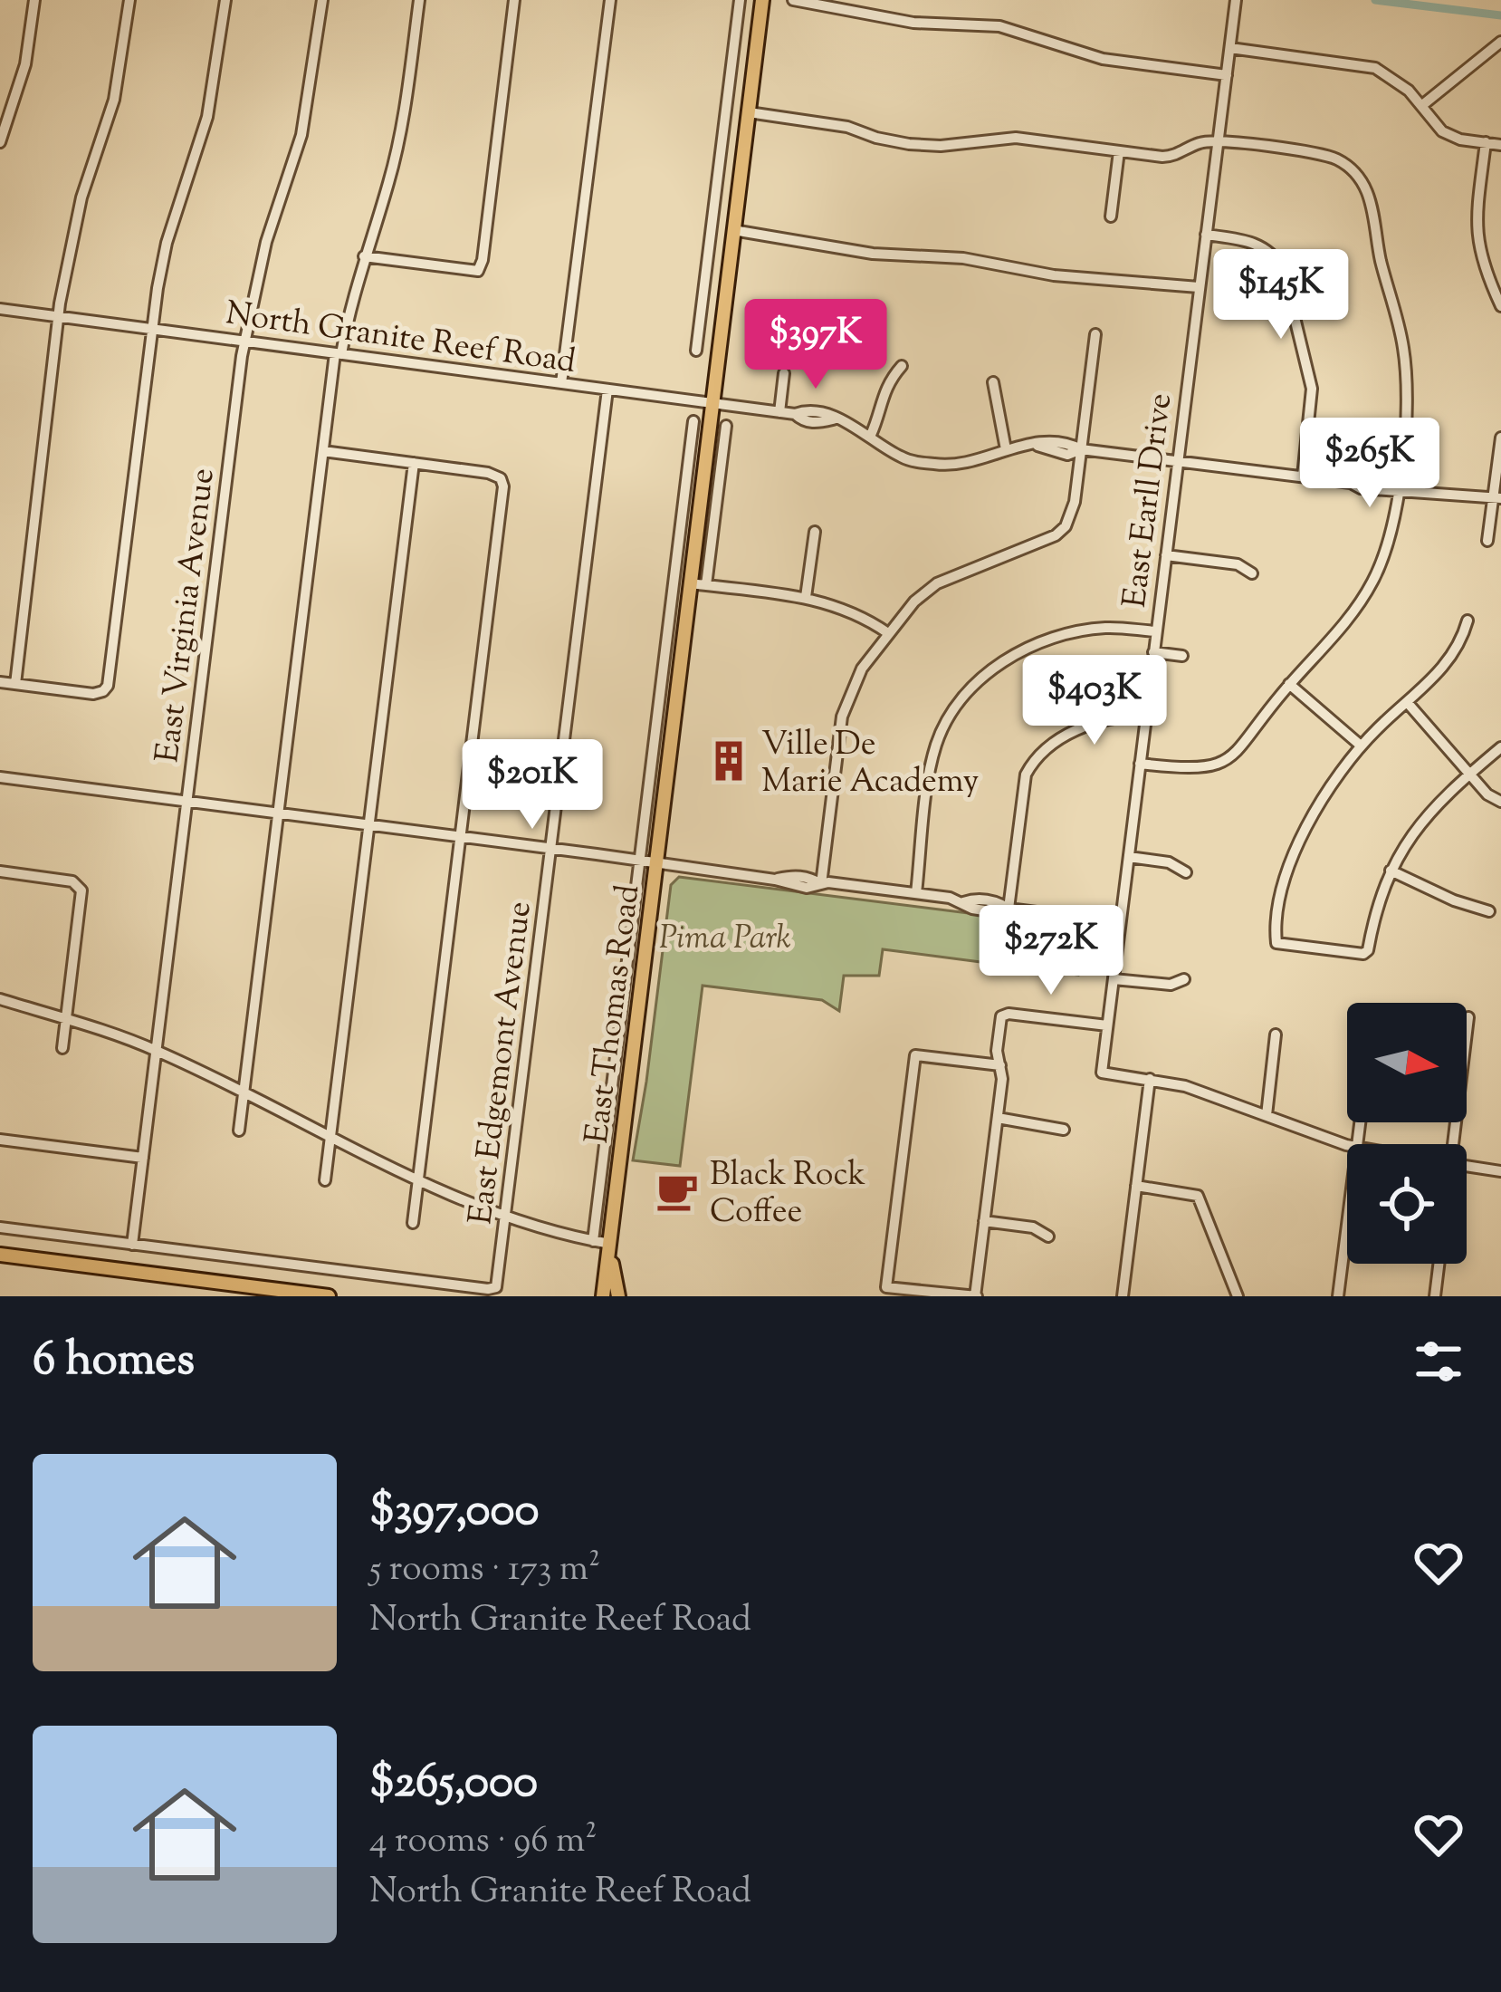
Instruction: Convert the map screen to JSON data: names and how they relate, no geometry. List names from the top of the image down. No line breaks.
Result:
{"streets":{"main road":["East Thomas Road"],"street":["North Granite Reef Road","East Earll Drive","East Virginia Avenue","East Edgemont Avenue"]},"crossings":[["North Granite Reef Road","East Earll Drive"],["North Granite Reef Road","East Virginia Avenue"],["North Granite Reef Road","East Thomas Road"],["North Granite Reef Road","East Edgemont Avenue"],["East Virginia Avenue","East Edgemont Avenue"]],"parks":["Pima Park"],"places":{"building":["Ville De Marie Academy"],"cafe":["Black Rock Coffee"]},"north":"right","page":{"price":["$145K","$397K","$265K","$403K","$201K","$272K"],"heading":"6 homes","list":[{"name":"$397,000","note":"5 rooms · 173 m² · North Granite Reef Road"},{"name":"$265,000","note":"4 rooms · 96 m² · North Granite Reef Road"}]}}
